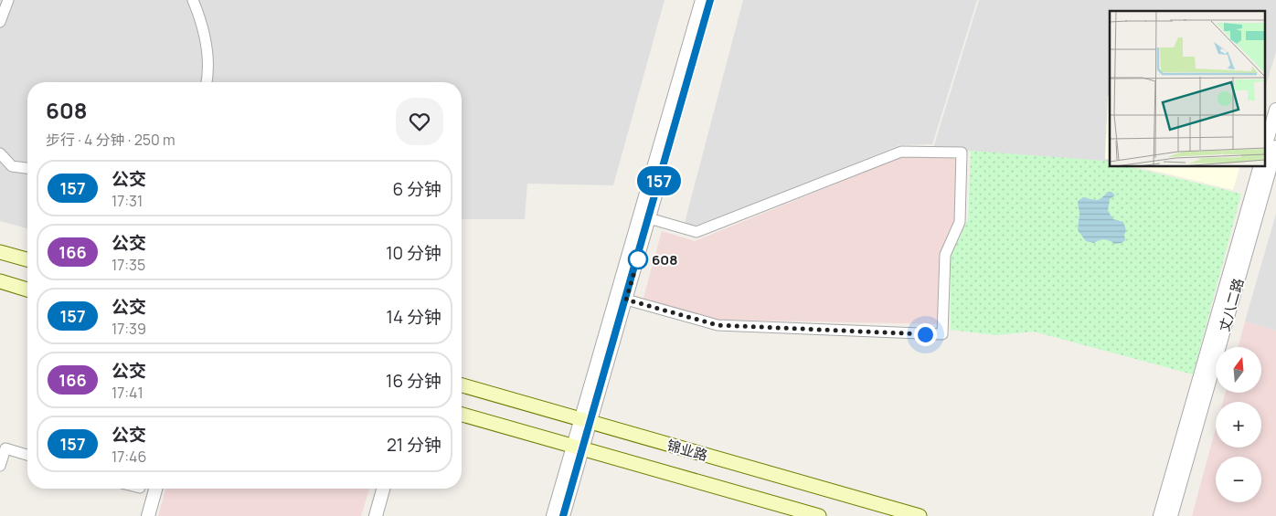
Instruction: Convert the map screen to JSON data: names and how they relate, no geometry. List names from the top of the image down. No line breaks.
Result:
{"streets":{"main road":["锦业路"],"street":["丈八二路"]},"places":["608"],"lines":["bus line 157"],"north":"top","page":{"on_map":"157","heading":["608","步行 · 4 分钟 · 250 m"],"list":[{"mark":"157","name":"公交","note":"17:31","value":"6 分钟"},{"mark":"166","name":"公交","note":"17:35","value":"10 分钟"},{"mark":"157","name":"公交","note":"17:39","value":"14 分钟"},{"mark":"166","name":"公交","note":"17:41","value":"16 分钟"},{"mark":"157","name":"公交","note":"17:46","value":"21 分钟"}],"map_buttons":["+","−"]}}
